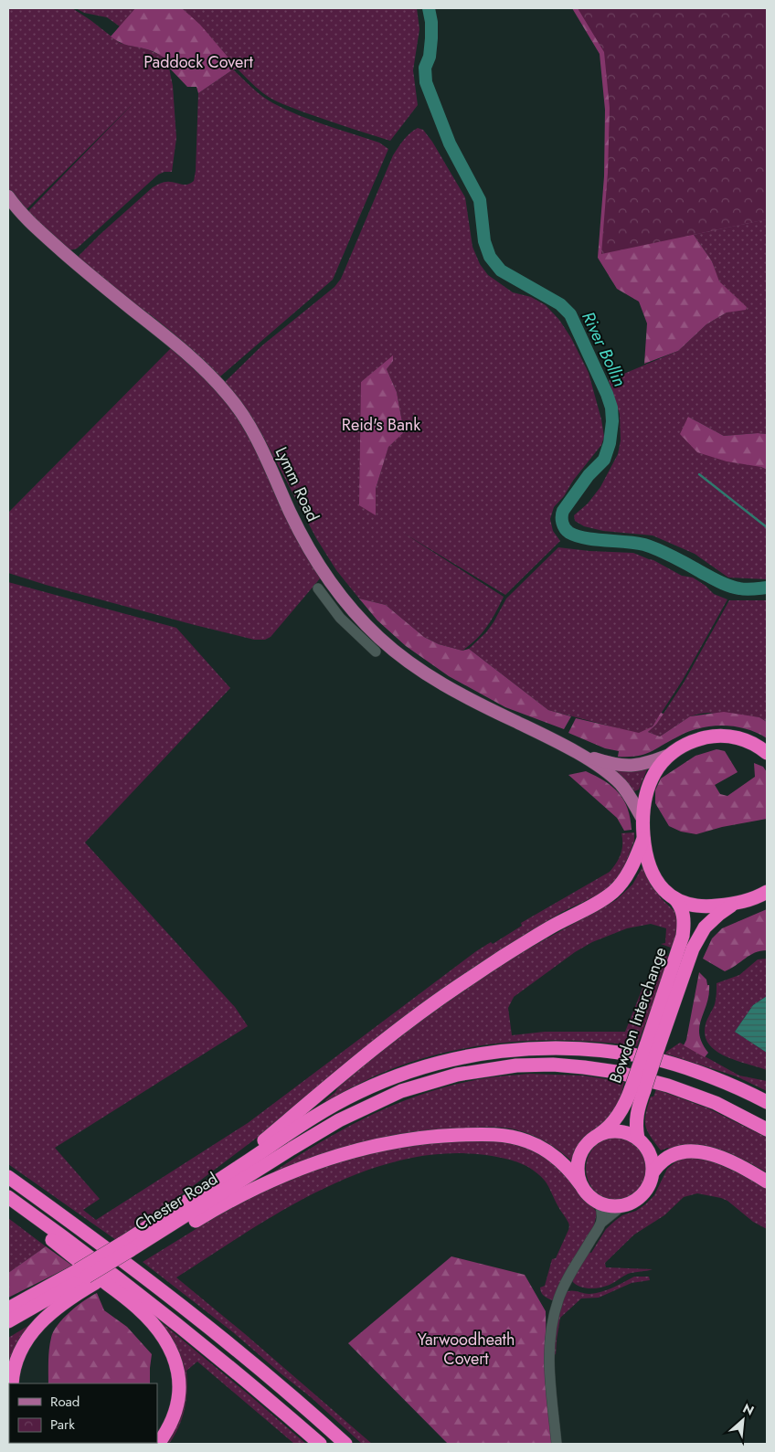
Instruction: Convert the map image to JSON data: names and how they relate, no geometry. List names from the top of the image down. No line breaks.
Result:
{"streets":{"highway":["Bowdon Interchange","Chester Road"],"main road":["Lymm Road"]},"water":["River Bollin"],"parks":["Paddock Covert","Reid's Bank","Yarwoodheath Covert"],"legend":["Road","Park"],"north":"top right"}
